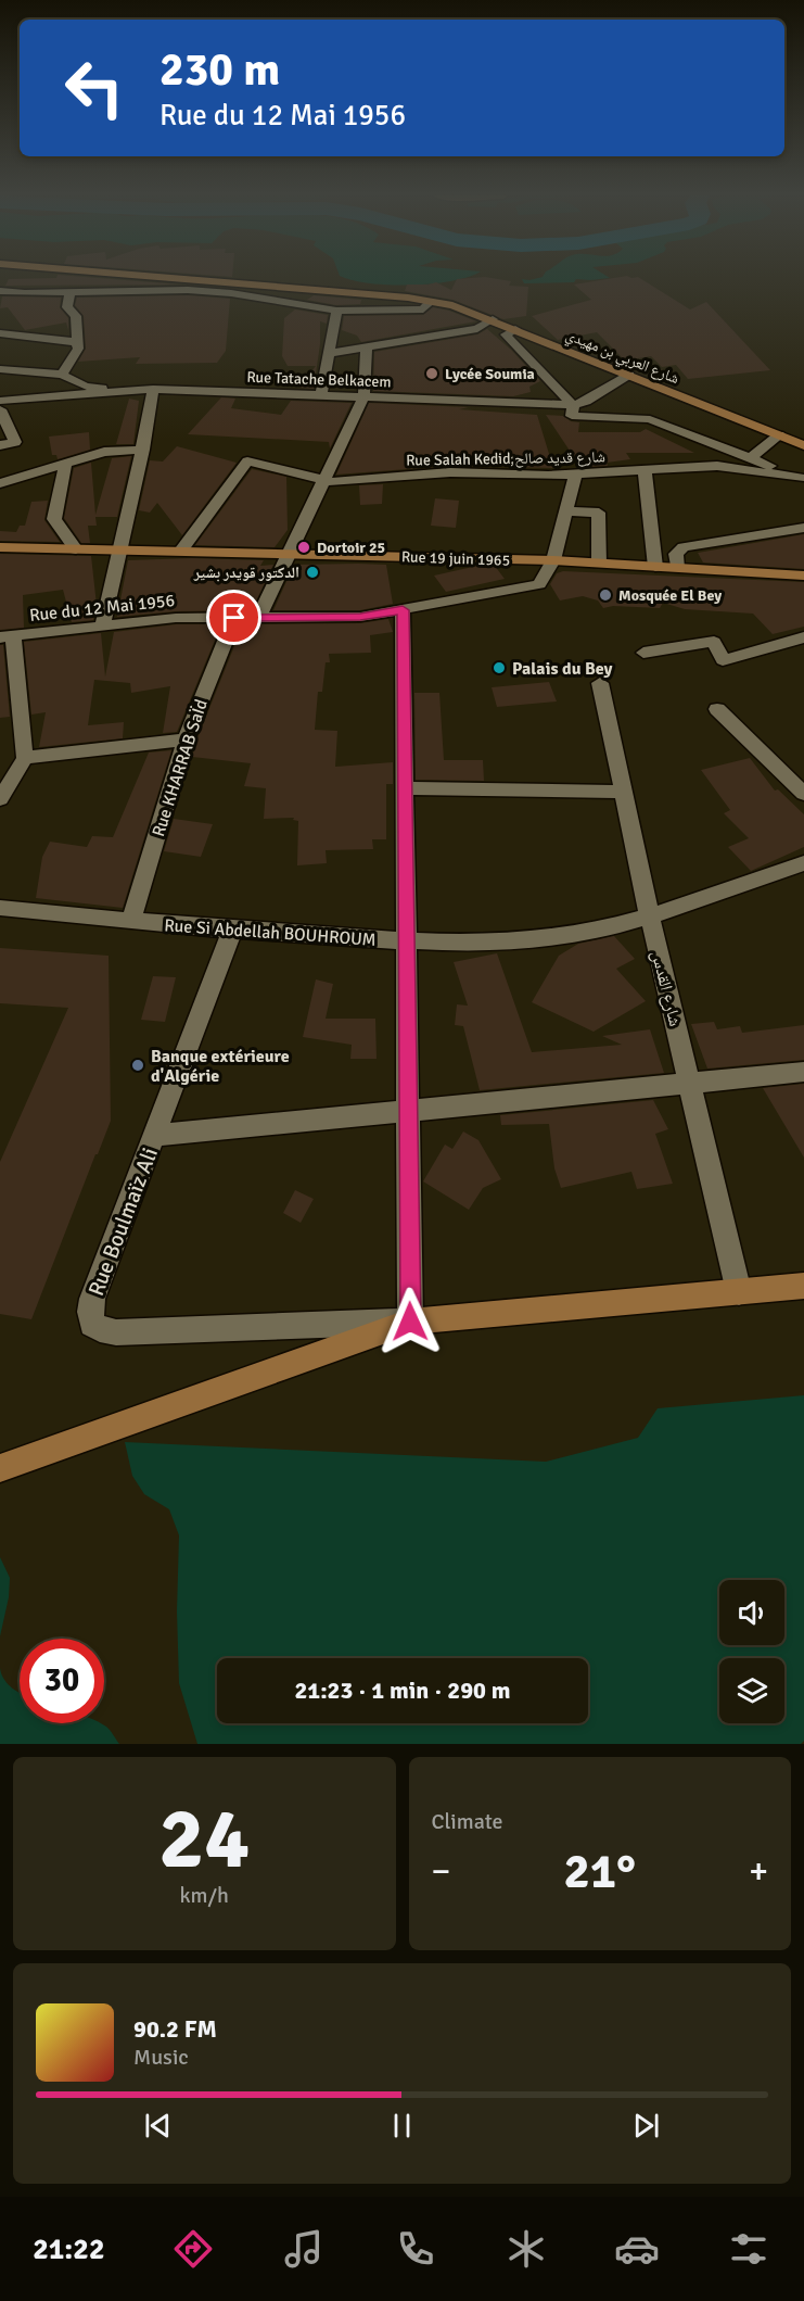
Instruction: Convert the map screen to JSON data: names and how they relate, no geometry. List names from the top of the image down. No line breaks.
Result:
{"streets":{"street":["شارع العربي بن مهيدي","Rue Tatache Belkacem","Rue Salah Kedid;شارع قديد صالح","Rue 19 juin 1965","Rue du 12 Mai 1956","Rue KHARRAB SaÏd","Rue Si Abdellah BOUHROUM","شارع القدس","Rue Boulmaïz Ali"]},"crossings":[["شارع العربي بن مهيدي","Rue Tatache Belkacem"],["Rue Salah Kedid;شارع قديد صالح","Rue 19 juin 1965"],["Rue 19 juin 1965","Rue du 12 Mai 1956"],["Rue du 12 Mai 1956","Rue KHARRAB SaÏd"],["Rue KHARRAB SaÏd","Rue Si Abdellah BOUHROUM"],["Rue Si Abdellah BOUHROUM","شارع القدس"],["Rue Si Abdellah BOUHROUM","Rue Boulmaïz Ali"]],"places":["Lycée Soumia","Dortoir 25","الدكتور قويدر بشير","Mosquée El Bey","Palais du Bey","Banque extérieure d'Algérie"],"page":{"turn":["230 m","Rue du 12 Mai 1956"],"limit":"30","trip":"21:23 · 1 min · 290 m","tile":[["24","km/h"],"Climate"],"heat":["−","21°","+"],"song":["90.2 FM","Music"],"tabs":"21:22"}}
